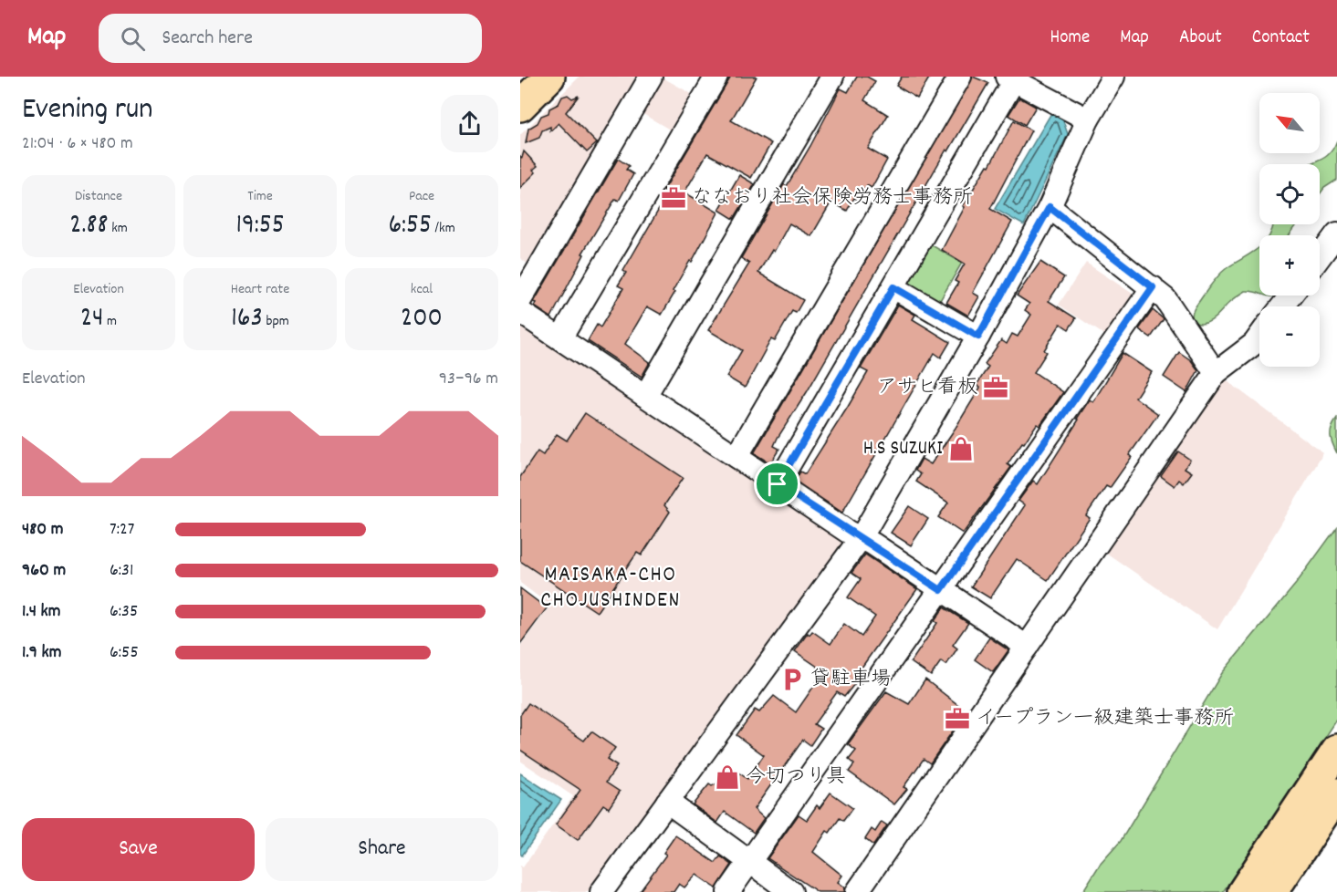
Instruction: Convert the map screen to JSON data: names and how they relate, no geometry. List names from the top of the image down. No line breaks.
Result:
{"districts":["MAISAKA-CHO CHOJUSHINDEN"],"places":{"office":["ななおり社会保険労務士事務所","アサヒ看板","イープラン一級建築士事務所"],"shop":["H.S SUZUKI","今切つり具"],"parking":["貸駐車場"]},"north":"top left","page":{"header":"Map","search":"Search here","nav":["Home","Map","About","Contact"],"heading":["Evening run","21:04 · 6 × 480 m"],"map_buttons":["+","−"],"stats":[["Distance","2.88 km"],["Time","19:55"],["Pace","6:55 /km"],["Elevation","24 m"],["Heart rate","163 bpm"],["kcal","200"]],"chart":["Elevation","93–96 m"],"list":[{"name":"480 m","note":"7:27"},{"name":"960 m","note":"6:31"},{"name":"1.4 km","note":"6:35"},{"name":"1.9 km","note":"6:55"}],"buttons":["Save","Share"]}}
